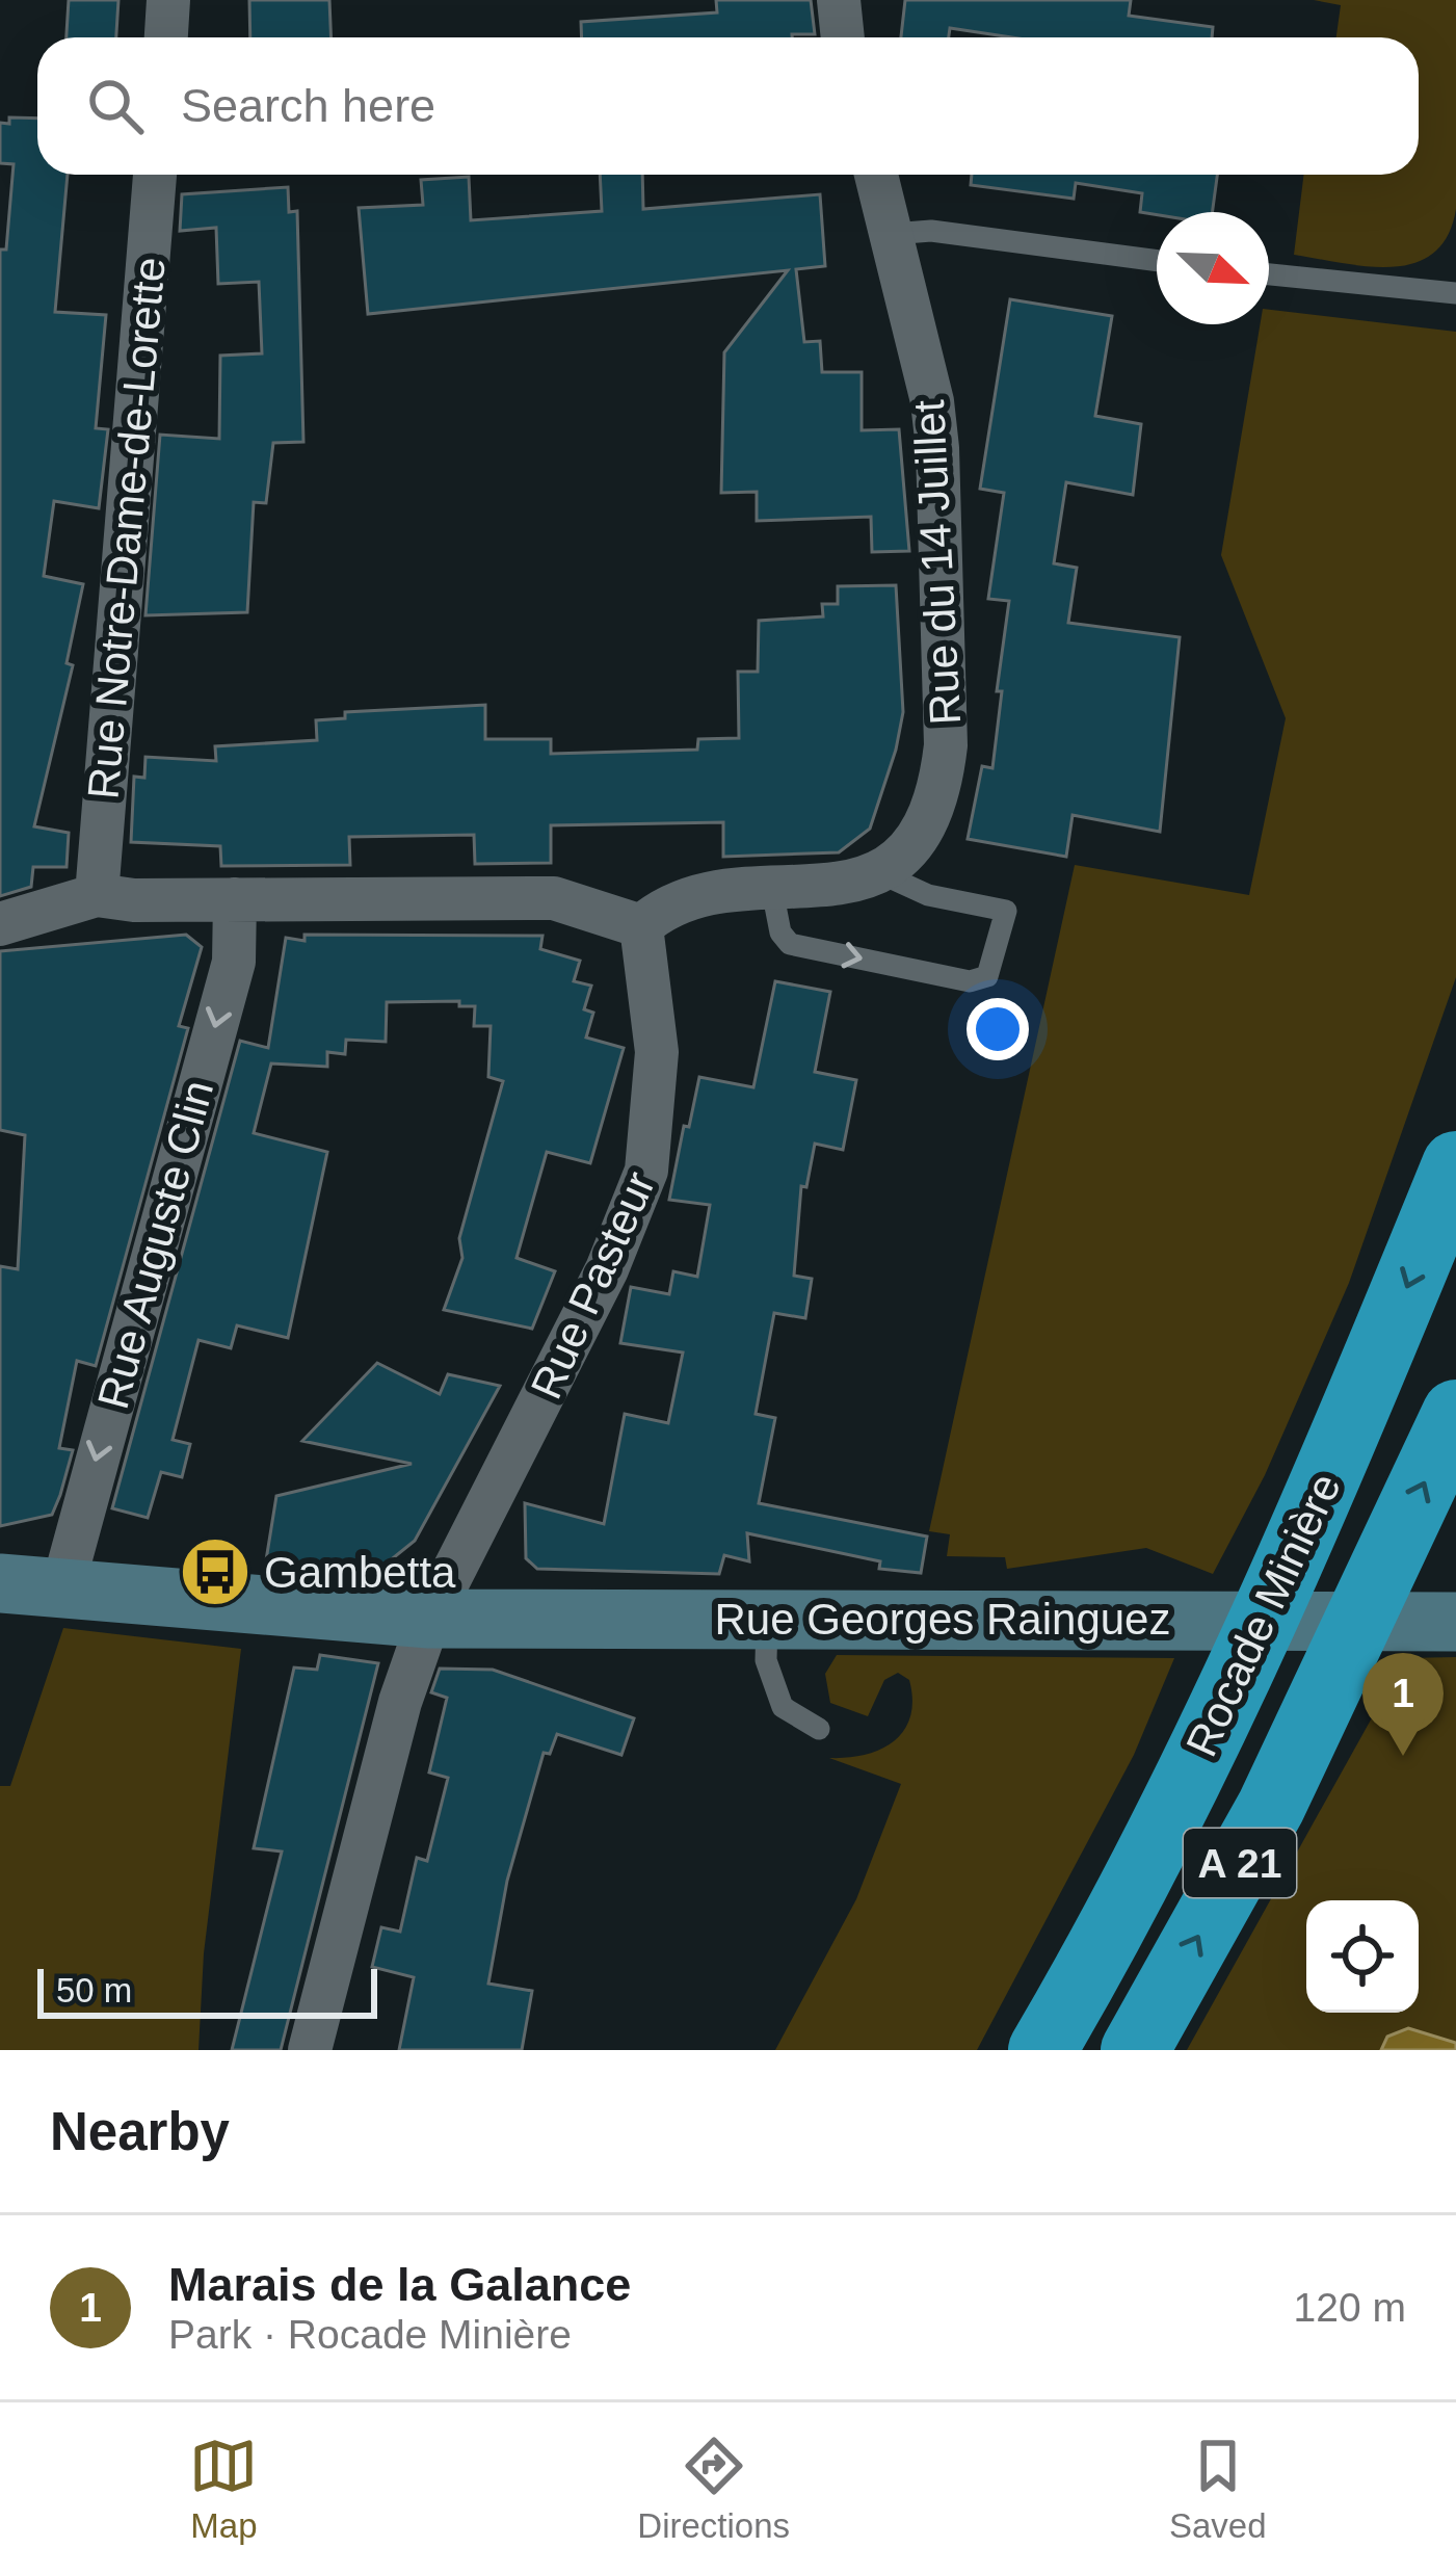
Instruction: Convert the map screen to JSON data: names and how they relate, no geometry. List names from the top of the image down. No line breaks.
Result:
{"streets":{"highway":["Rocade Minière","A 21"],"street":["Rue Notre-Dame-de-Lorette","Rue du 14 Juillet","Rue Auguste Clin","Rue Pasteur","Rue Georges Rainguez"]},"crossings":[["Rue Auguste Clin","Rue Georges Rainguez"],["Rue Pasteur","Rue Georges Rainguez"]],"one_way":["Rue Auguste Clin"],"places":{"bus stop":["Gambetta"]},"scale_bar":"50 m","north":"bottom right","page":{"search":"Search here","pins":"1","scale":"50 m","heading":"Nearby","list":[{"mark":"1","name":"Marais de la Galance","note":"Park · Rocade Minière","value":"120 m"}],"nav":["Map","Directions","Saved"]}}
